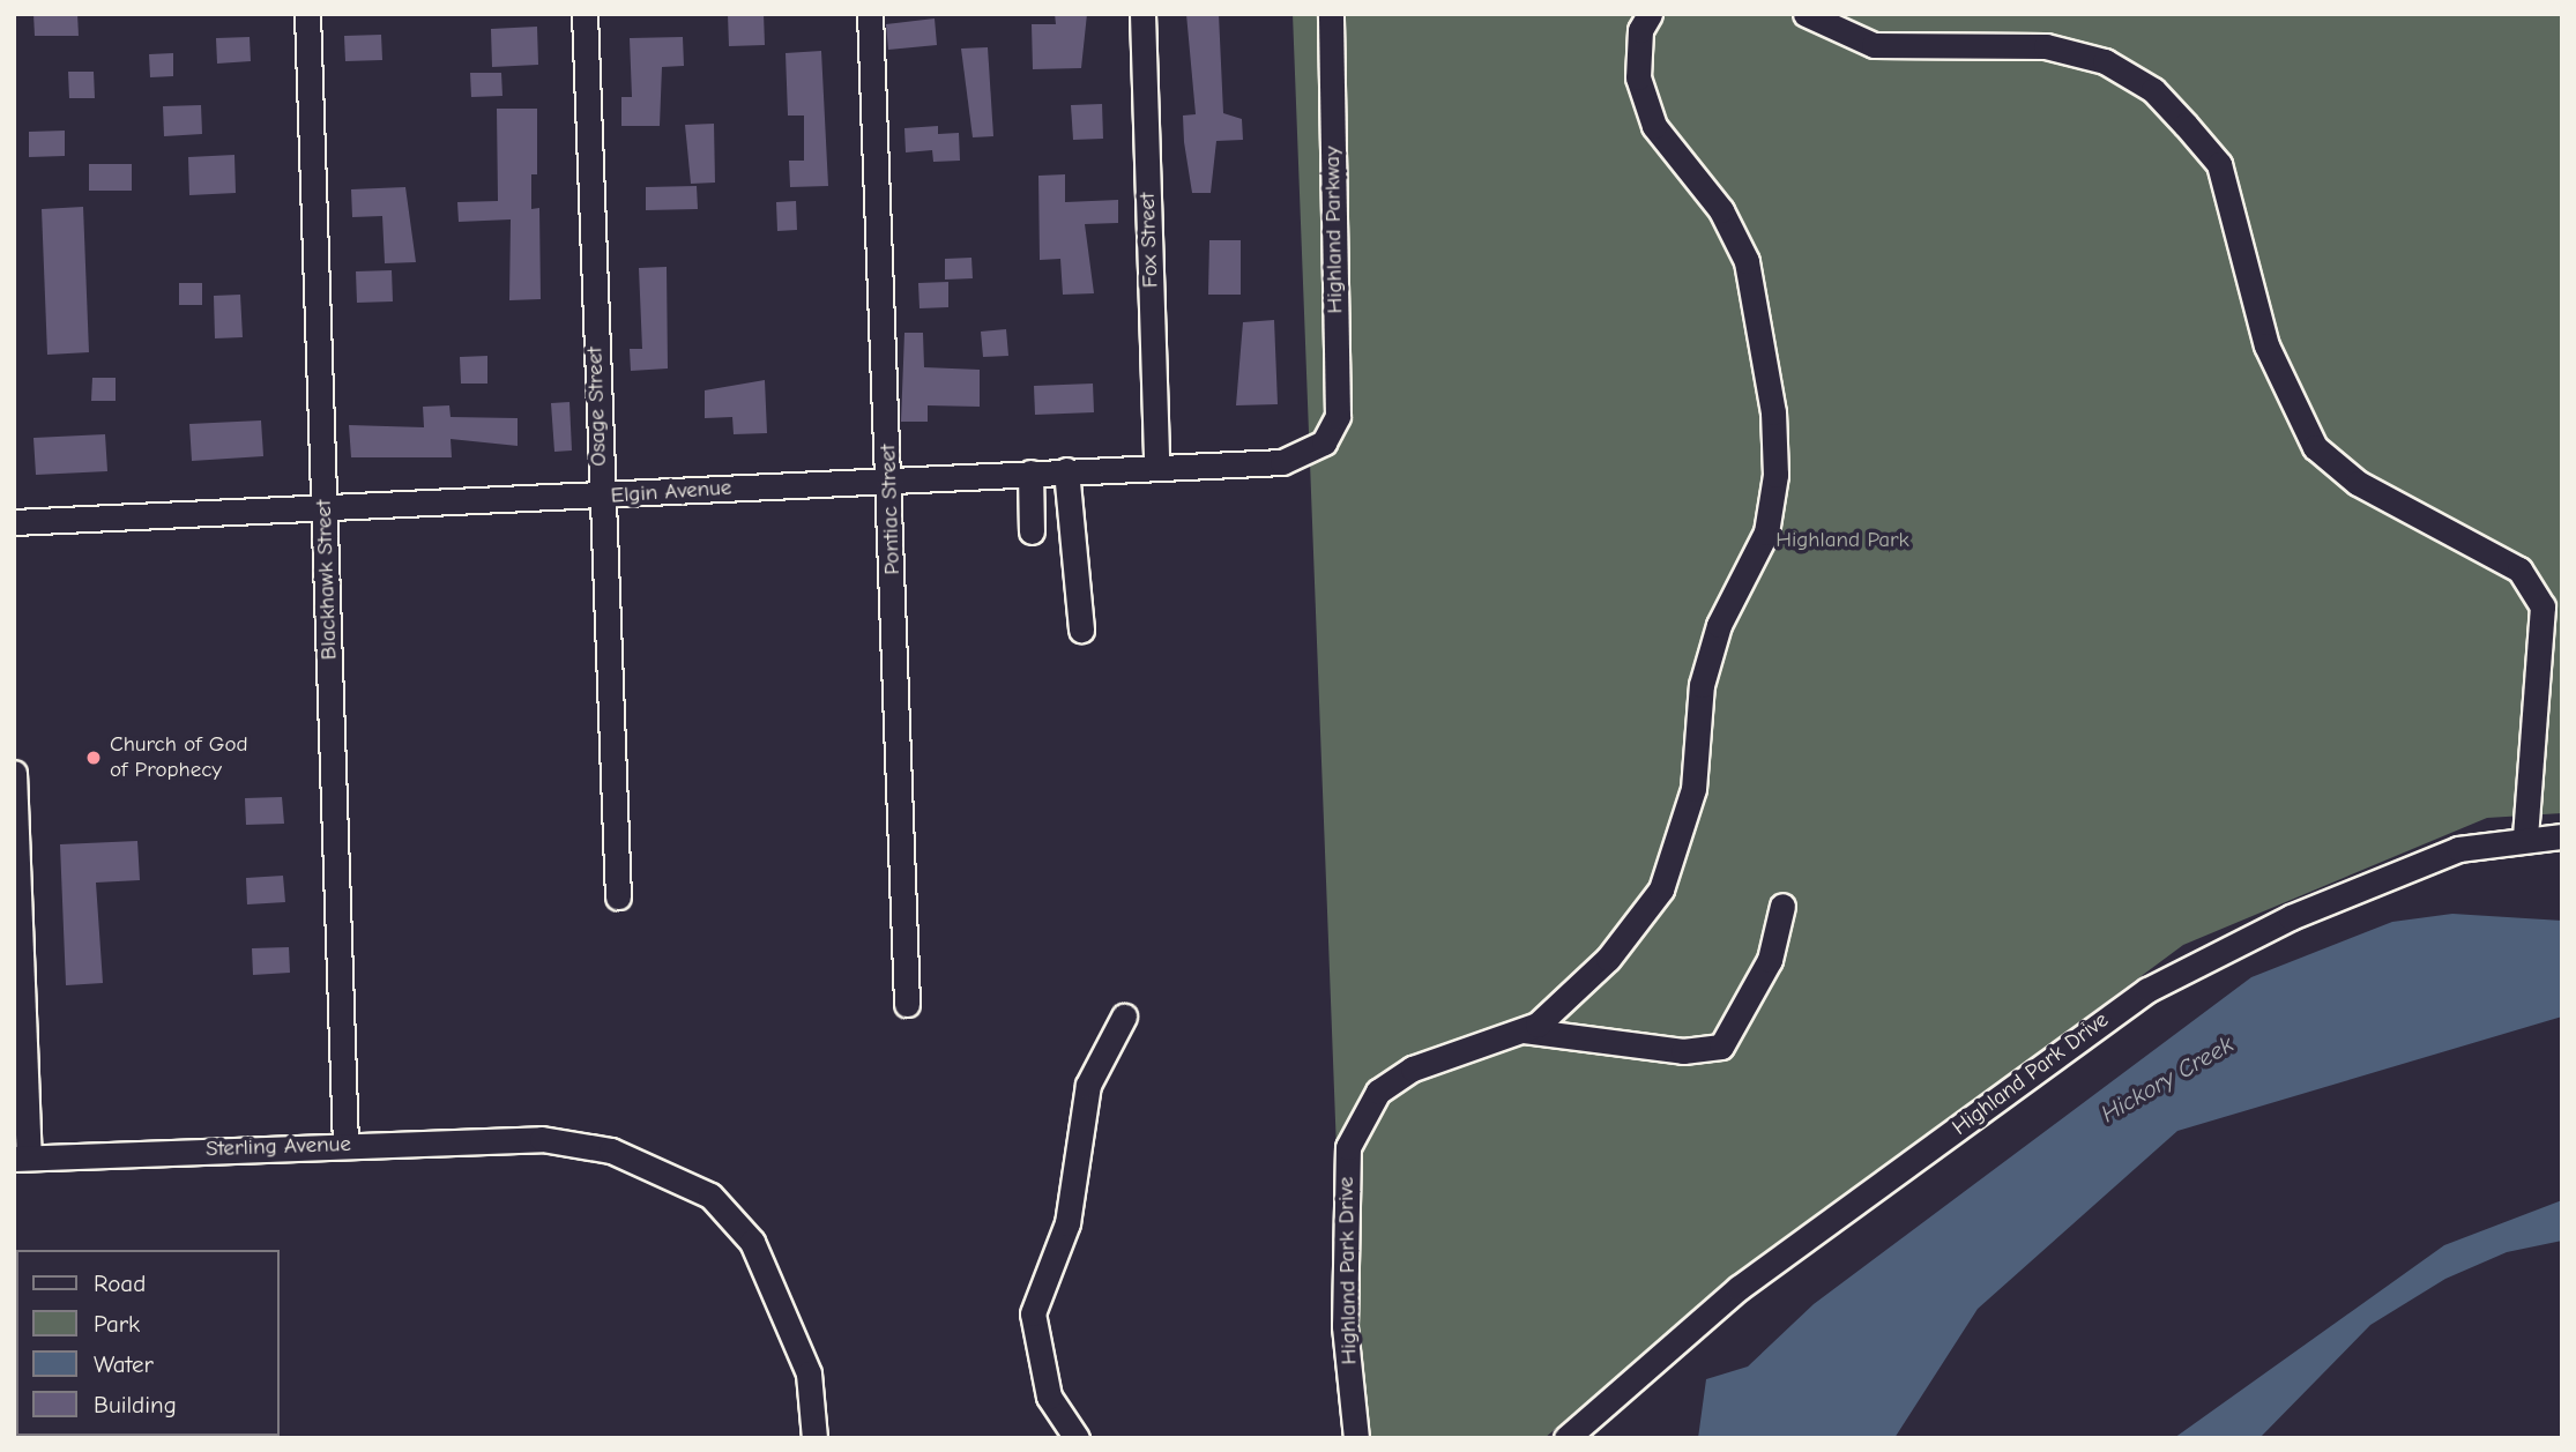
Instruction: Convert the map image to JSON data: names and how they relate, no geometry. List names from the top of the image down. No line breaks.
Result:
{"streets":{"street":["Highland Parkway","Fox Street","Osage Street","Elgin Avenue","Pontiac Street","Blackhawk Street","Highland Park Drive","Sterling Avenue"]},"crossings":[["Highland Parkway","Elgin Avenue"],["Fox Street","Elgin Avenue"],["Osage Street","Elgin Avenue"],["Elgin Avenue","Pontiac Street"],["Elgin Avenue","Blackhawk Street"],["Blackhawk Street","Sterling Avenue"]],"water":["Hickory Creek"],"parks":["Highland Park"],"places":["Church of God of Prophecy"],"legend":["Road","Park","Water","Building"]}
